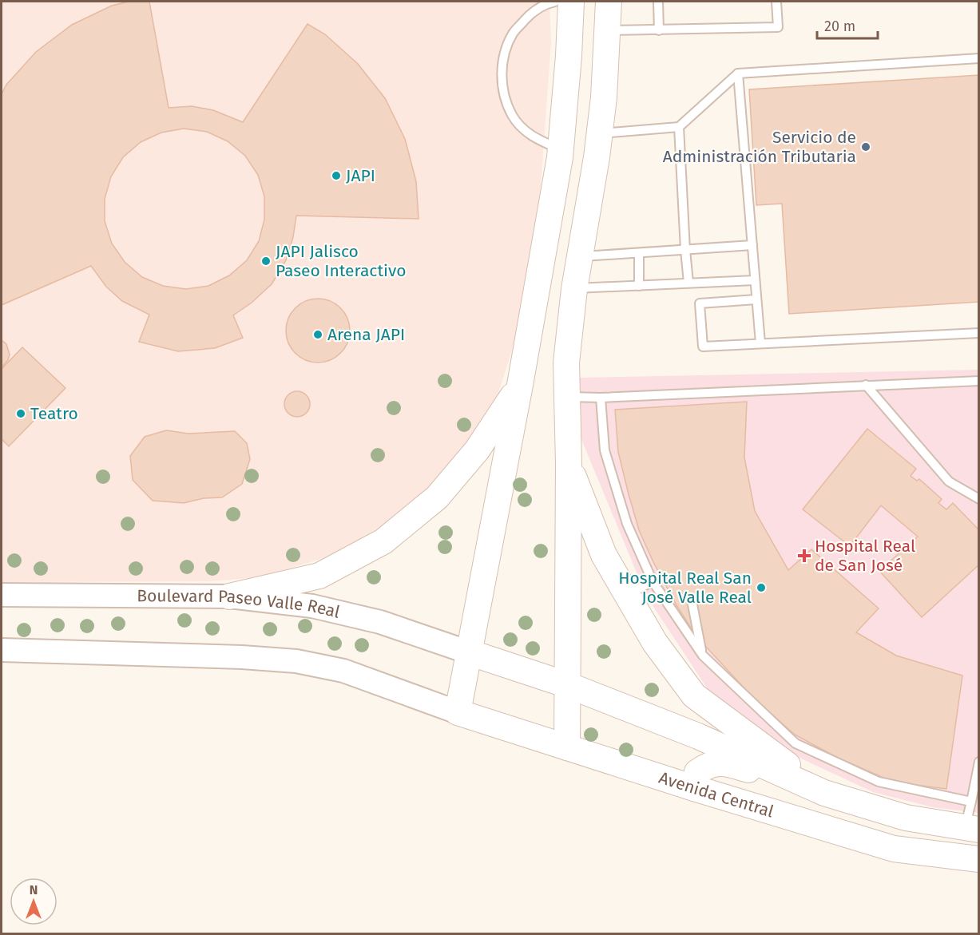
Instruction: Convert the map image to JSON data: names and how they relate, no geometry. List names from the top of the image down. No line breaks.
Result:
{"streets":{"main road":["Avenida Central"],"street":["Boulevard Paseo Valle Real"]},"places":{"other":["Servicio de Administración Tributaria","JAPI","JAPI Jalisco Paseo Interactivo","Arena JAPI","Teatro","Hospital Real San José Valle Real"],"health":["Hospital Real de San José"]},"scale_bar":"20 m","north":"top"}
